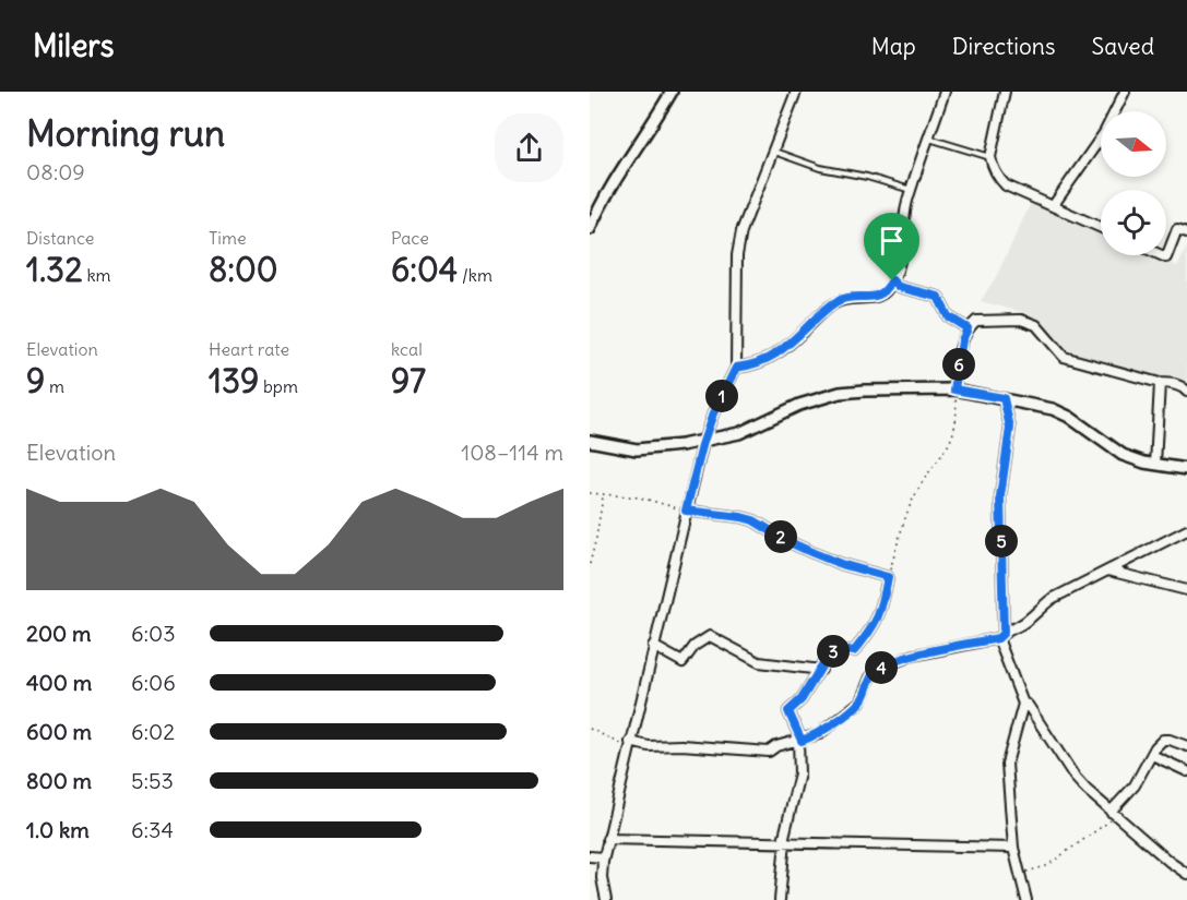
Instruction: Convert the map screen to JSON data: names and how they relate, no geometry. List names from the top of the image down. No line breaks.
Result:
{"north":"right","page":{"header":"Milers","nav":["Map","Directions","Saved"],"heading":["Morning run","08:09"],"stats":[["Distance","1.32 km"],["Time","8:00"],["Pace","6:04 /km"],["Elevation","9 m"],["Heart rate","139 bpm"],["kcal","97"]],"pins":["6","1","2","5","3","4"],"chart":["Elevation","108–114 m"],"list":[{"name":"200 m","note":"6:03"},{"name":"400 m","note":"6:06"},{"name":"600 m","note":"6:02"},{"name":"800 m","note":"5:53"},{"name":"1.0 km","note":"6:34"}]}}
